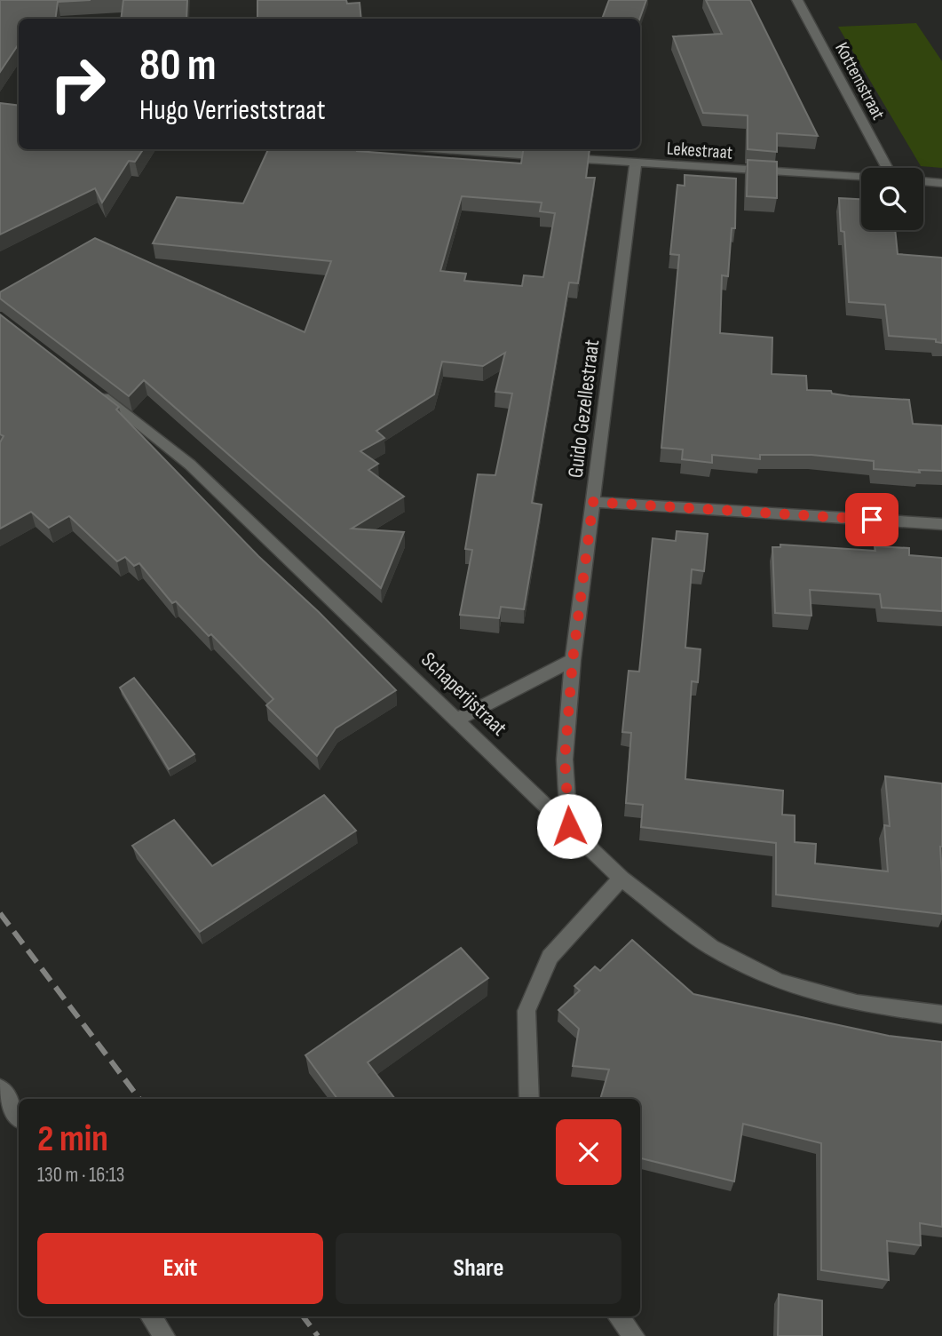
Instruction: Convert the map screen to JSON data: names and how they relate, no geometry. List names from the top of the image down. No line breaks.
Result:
{"streets":{"street":["Kottemstraat","Lekestraat","Guido Gezellestraat","Schaperijstraat"]},"crossings":[["Lekestraat","Guido Gezellestraat"],["Guido Gezellestraat","Schaperijstraat"]],"page":{"turn":["80 m","Hugo Verrieststraat"],"heading":["2 min","130 m · 16:13"],"buttons":["Exit","Share"]}}
